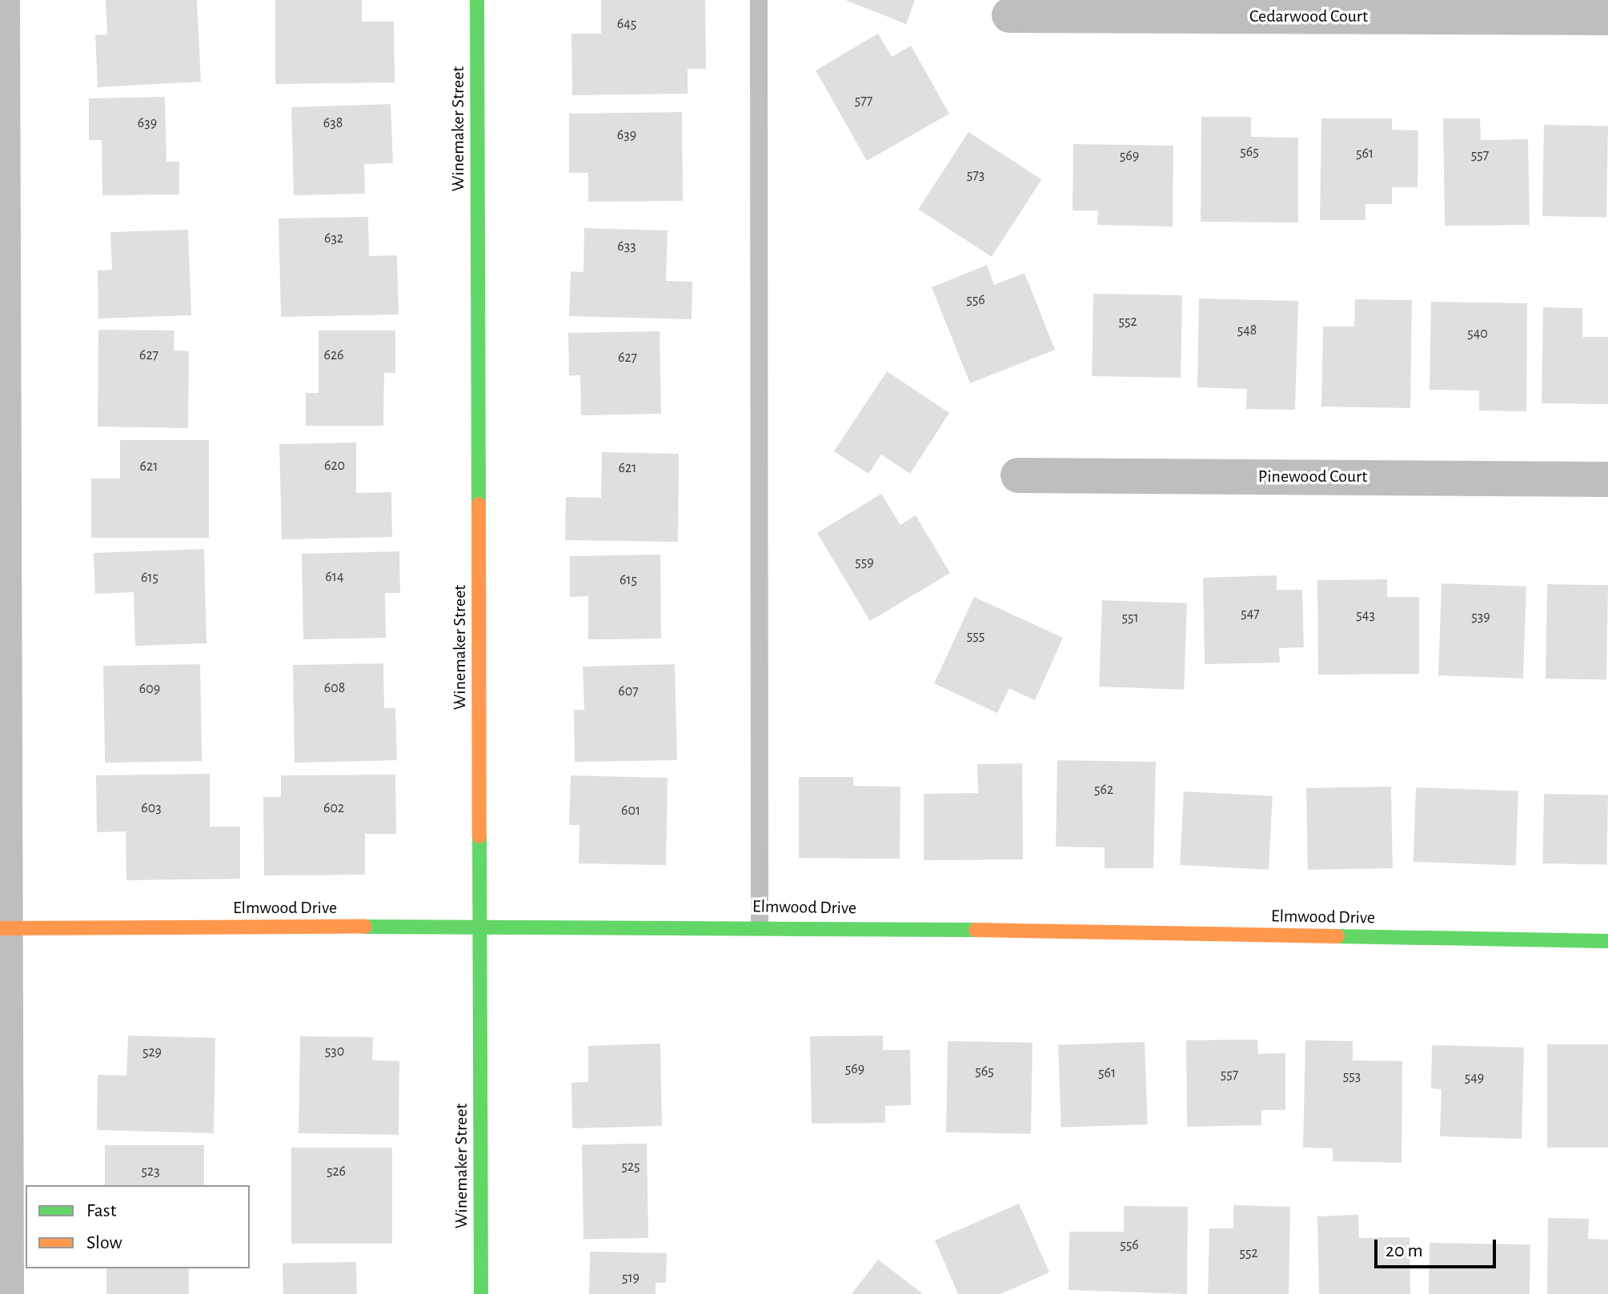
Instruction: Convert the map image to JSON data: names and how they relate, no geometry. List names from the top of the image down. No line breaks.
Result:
{"streets":{"street":["Cedarwood Court","Winemaker Street","Pinewood Court","Elmwood Drive"]},"crossings":[["Winemaker Street","Elmwood Drive"]],"house_numbers":["645","577","639","638","639","565","561","557","569","573","632","633","556","552","548","540","627","626","627","620","621","621","559","614","615","615","547","543","539","551","555","608","609","607","562","603","602","601","530","529","569","565","561","557","553","549","525","523","526","556","552","519"],"legend":["Fast","Slow"],"scale_bar":"20 m"}
